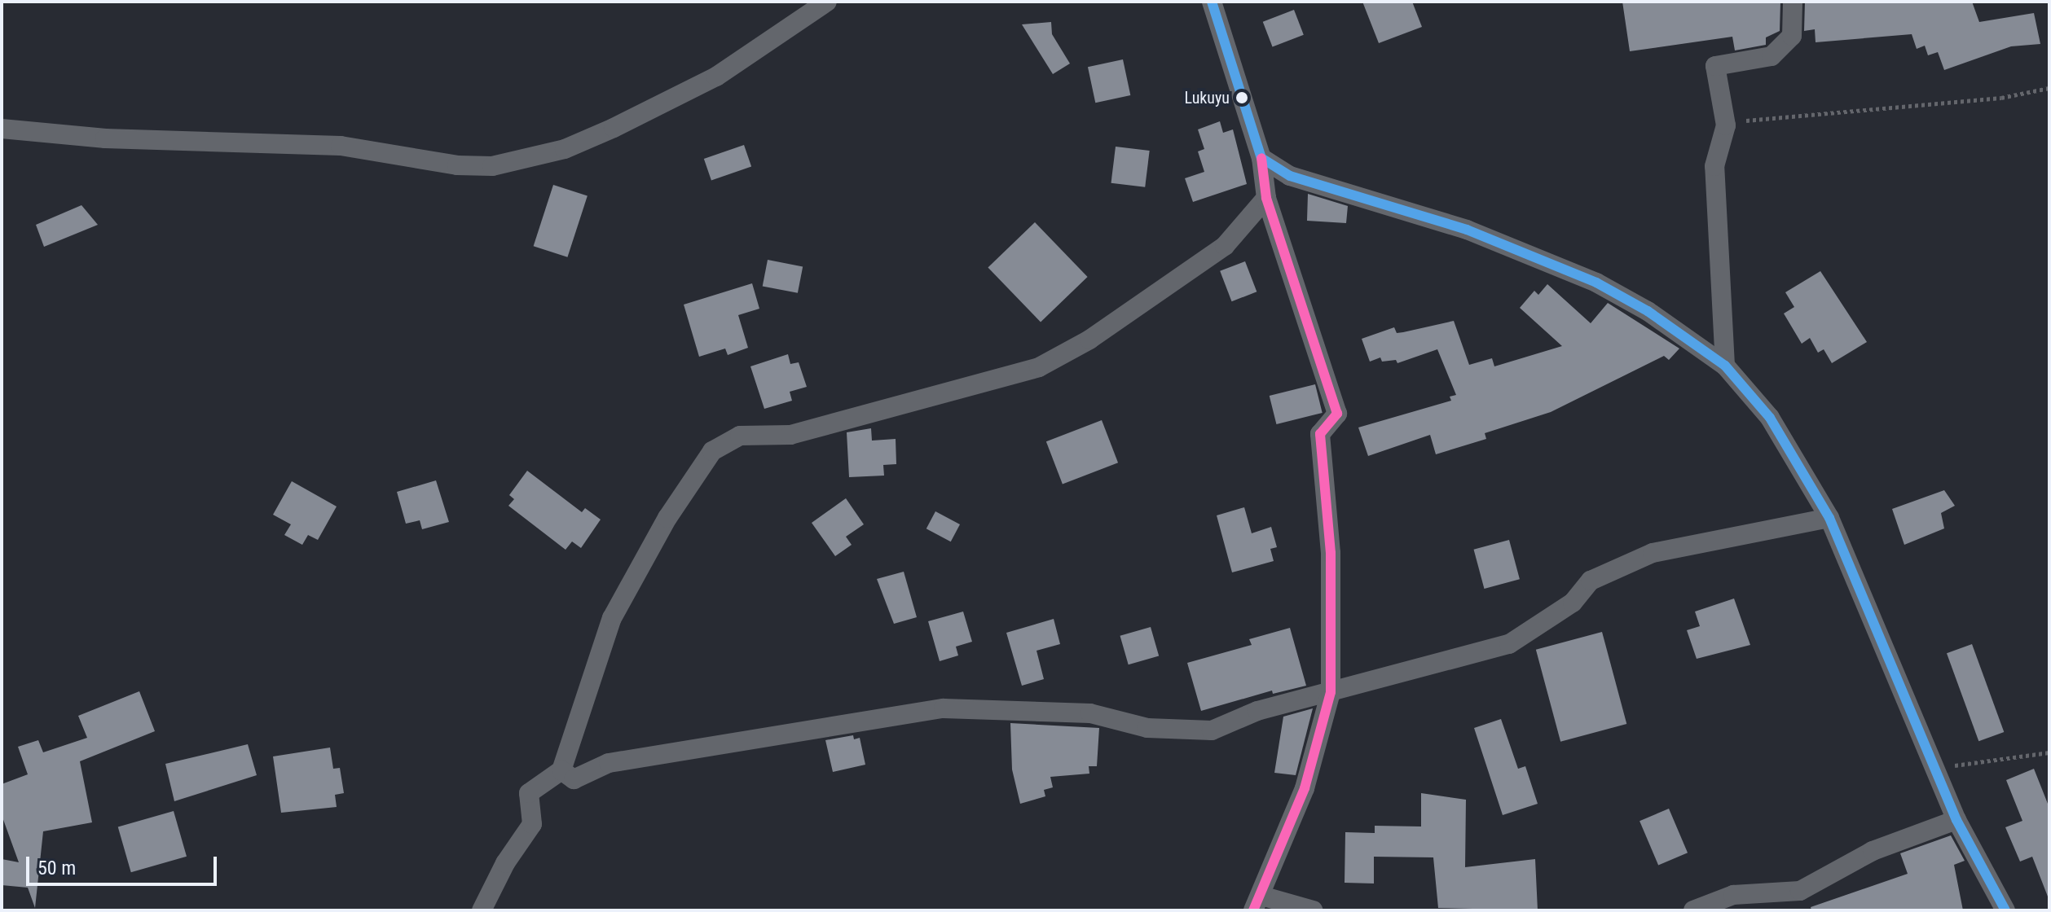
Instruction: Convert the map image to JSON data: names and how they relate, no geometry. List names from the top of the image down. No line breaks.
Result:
{"places":["Lukuyu"],"scale_bar":"50 m"}
